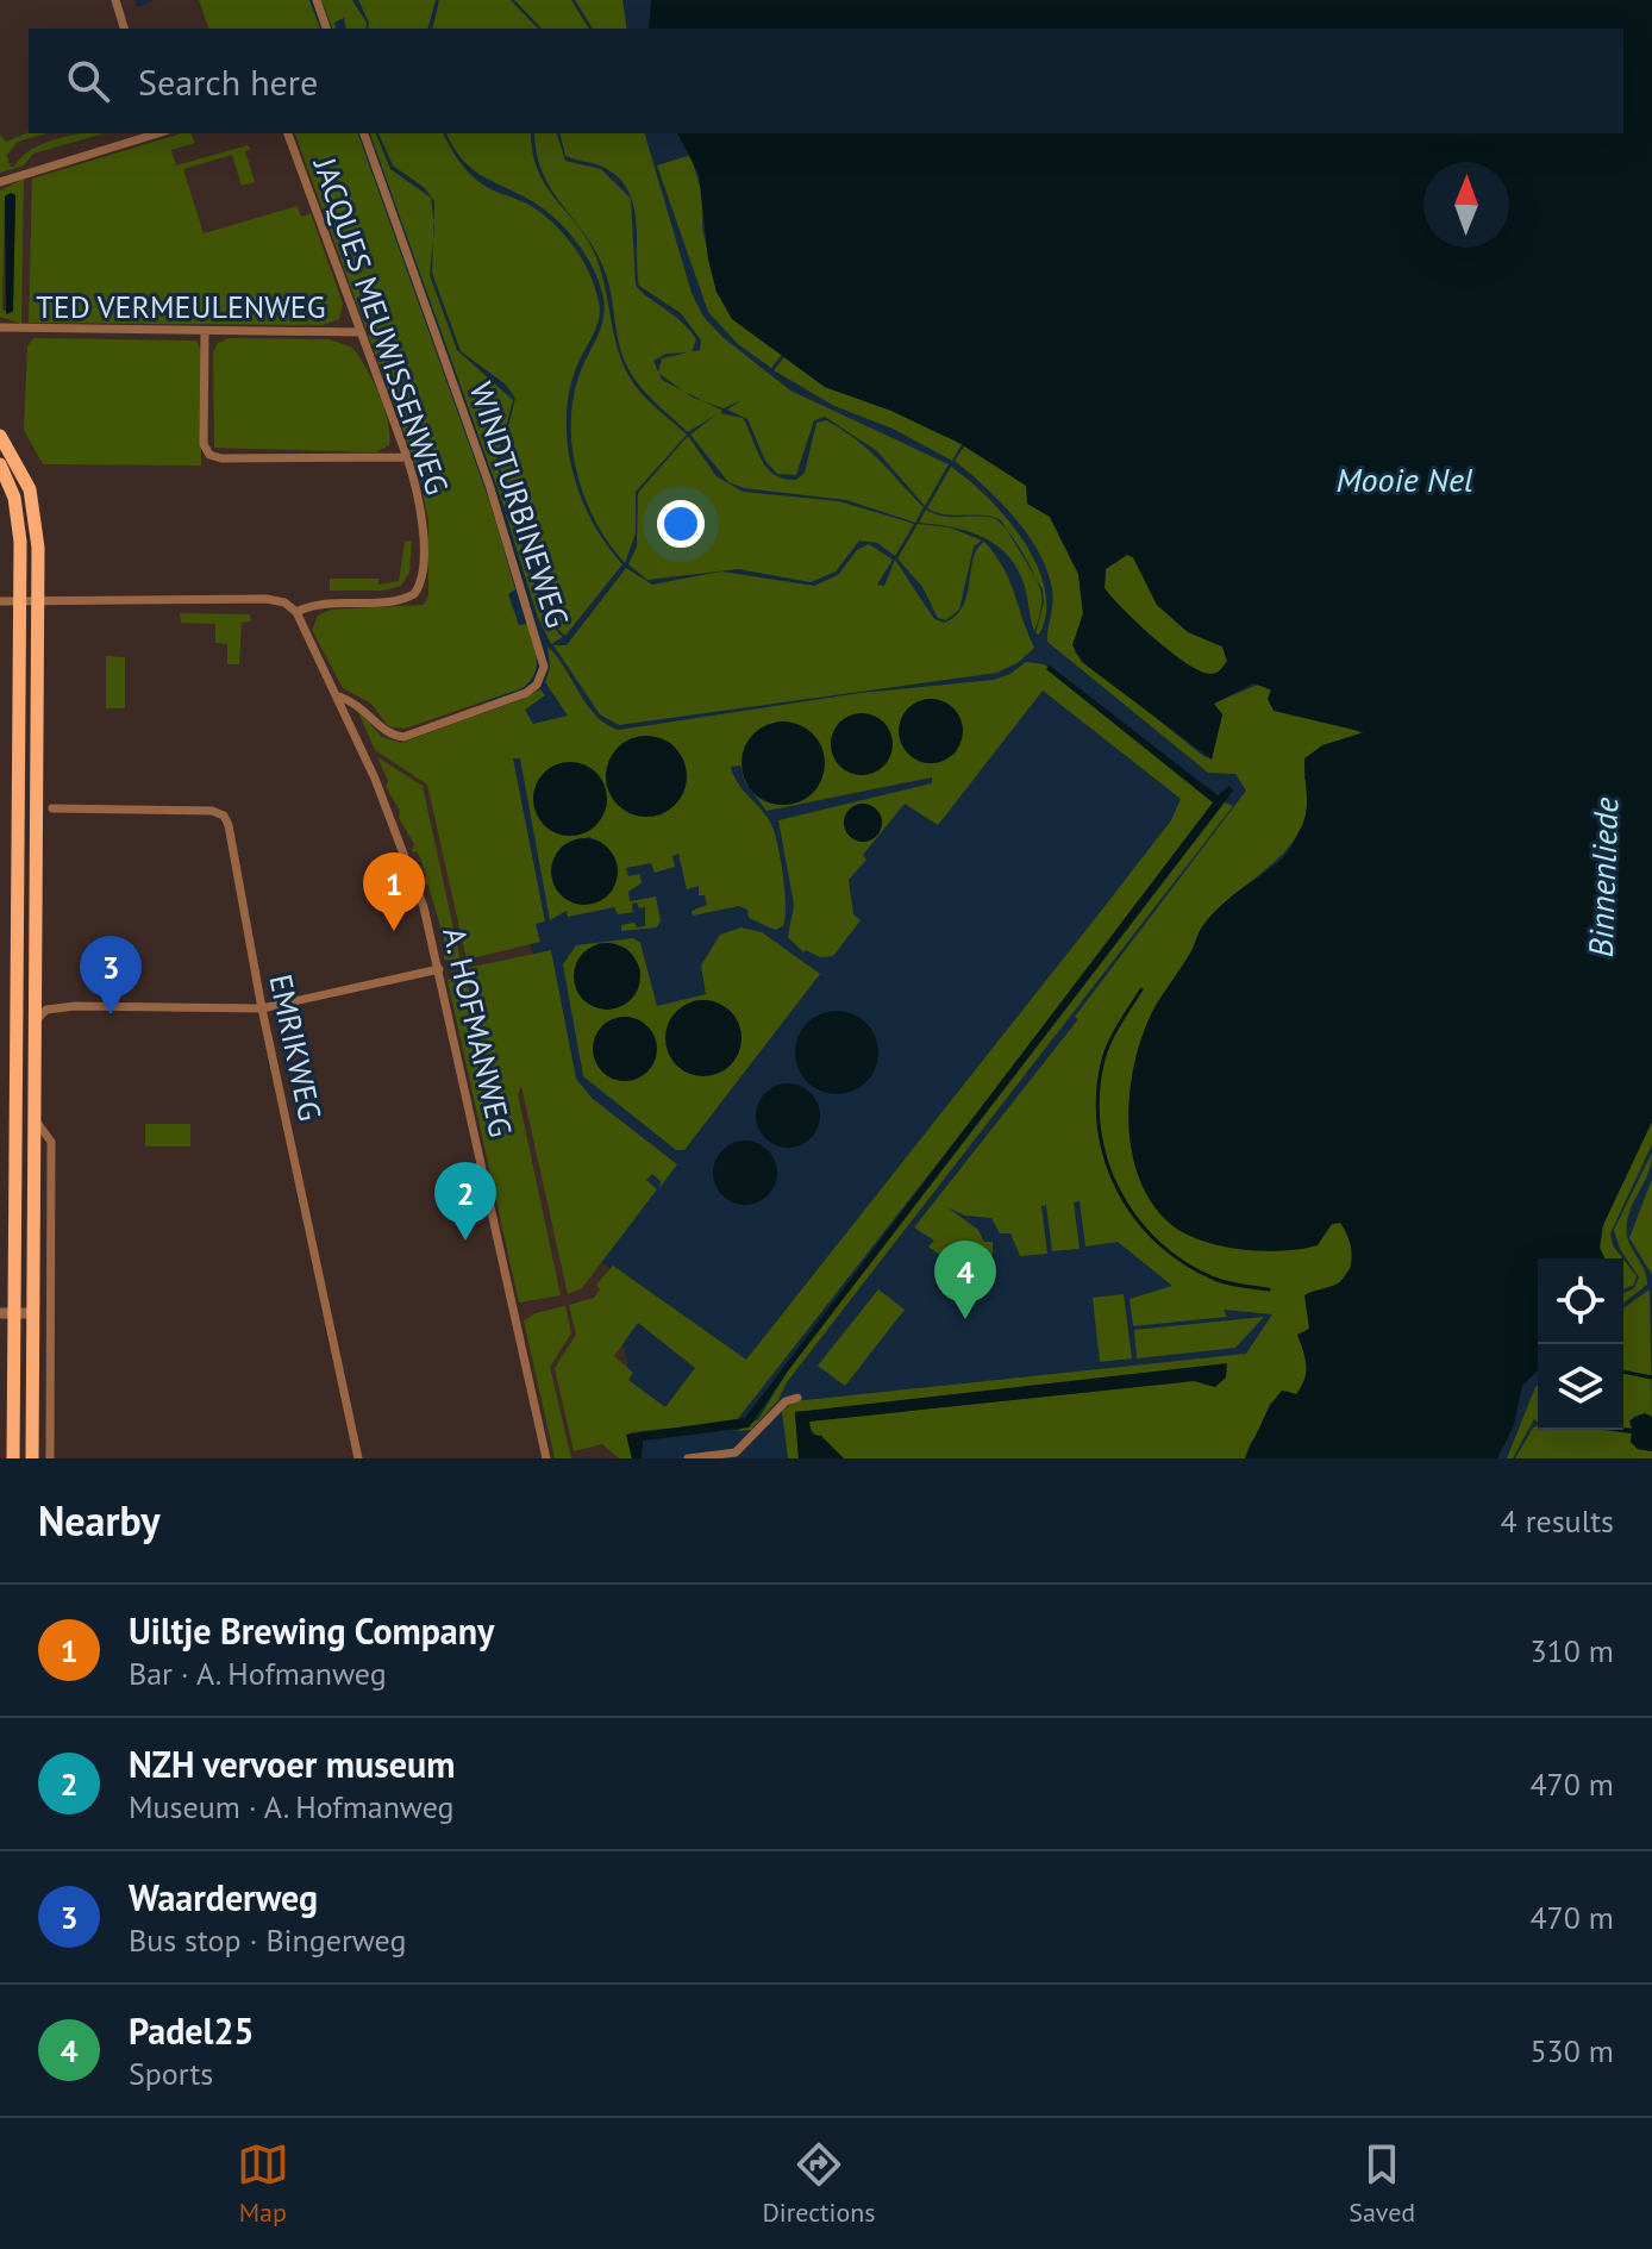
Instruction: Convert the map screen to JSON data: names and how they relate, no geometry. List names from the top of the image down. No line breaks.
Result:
{"streets":{"street":["TED VERMEULENWEG","JACQUES MEUWISSENWEG","WINDTURBINEWEG","A. HOFMANWEG","EMRIKWEG"]},"crossings":[["TED VERMEULENWEG","JACQUES MEUWISSENWEG"],["JACQUES MEUWISSENWEG","A. HOFMANWEG"],["WINDTURBINEWEG","A. HOFMANWEG"]],"water":["Mooie Nel","Binnenliede"],"north":"top","page":{"search":"Search here","pins":["1","3","2","4"],"heading":["Nearby","4 results"],"list":[{"mark":"1","name":"Uiltje Brewing Company","note":"Bar · A. Hofmanweg","value":"310 m"},{"mark":"2","name":"NZH vervoer museum","note":"Museum · A. Hofmanweg","value":"470 m"},{"mark":"3","name":"Waarderweg","note":"Bus stop · Bingerweg","value":"470 m"},{"mark":"4","name":"Padel25","note":"Sports","value":"530 m"}],"nav":["Map","Directions","Saved"]}}
